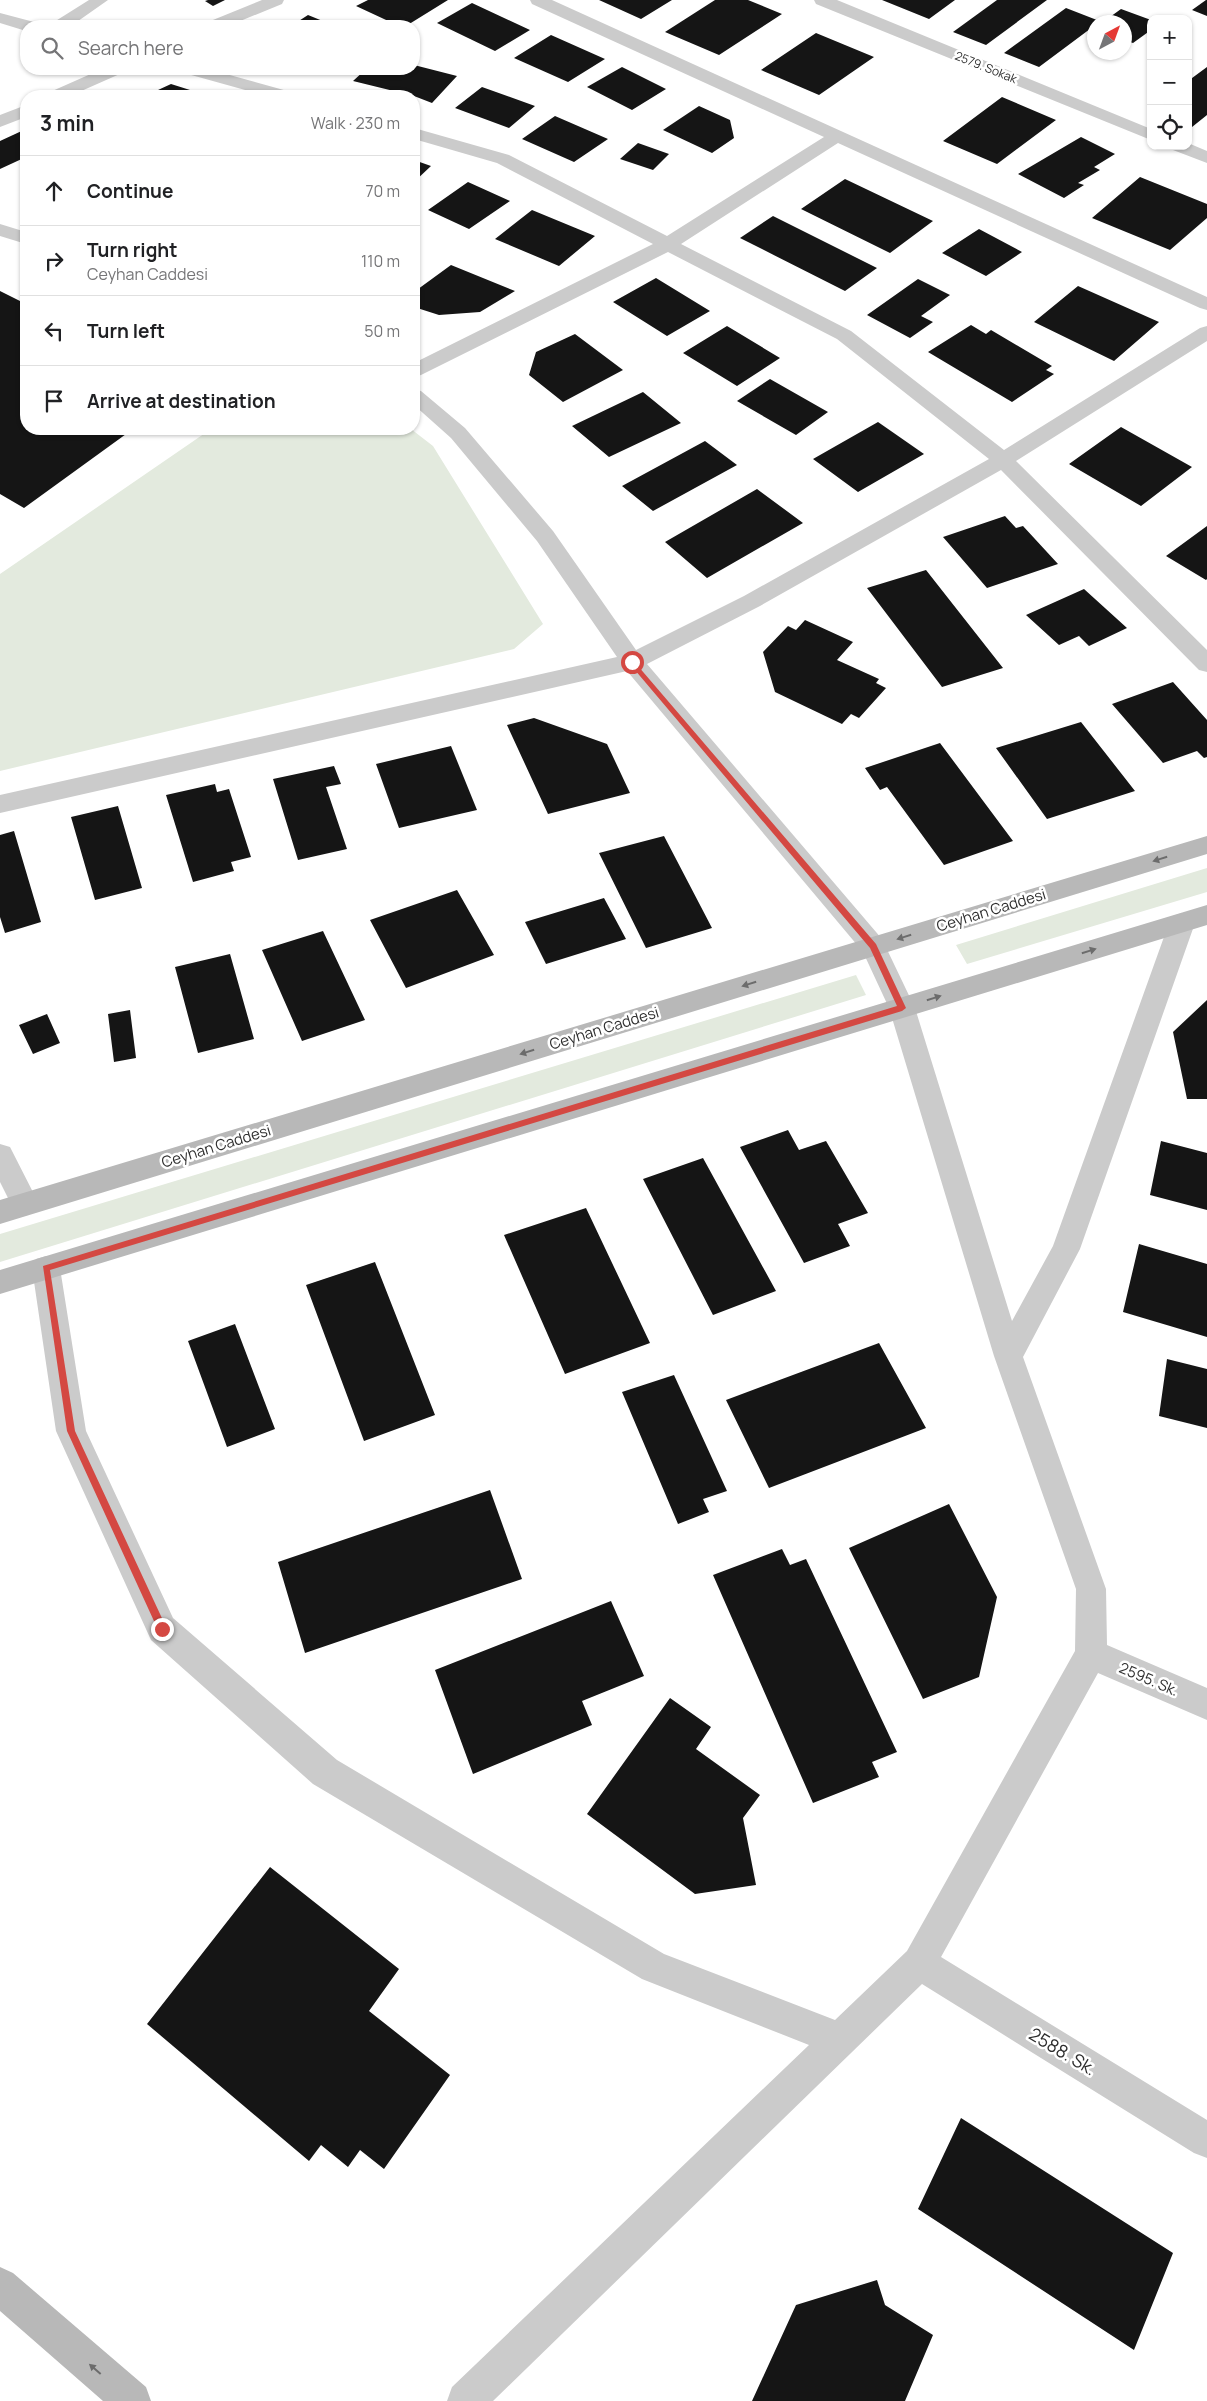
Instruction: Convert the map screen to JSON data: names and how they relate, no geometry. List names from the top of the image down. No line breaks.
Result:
{"streets":{"street":["2579. Sokak","Ceyhan Caddesi","2595. Sk.","2588. Sk."]},"north":"top right","page":{"map_buttons":["+","−"],"search":"Search here","heading":["3 min","Walk · 230 m"],"list":[["Continue","70 m"],["Turn right","Ceyhan Caddesi","110 m"],["Turn left","50 m"],"Arrive at destination"]}}
